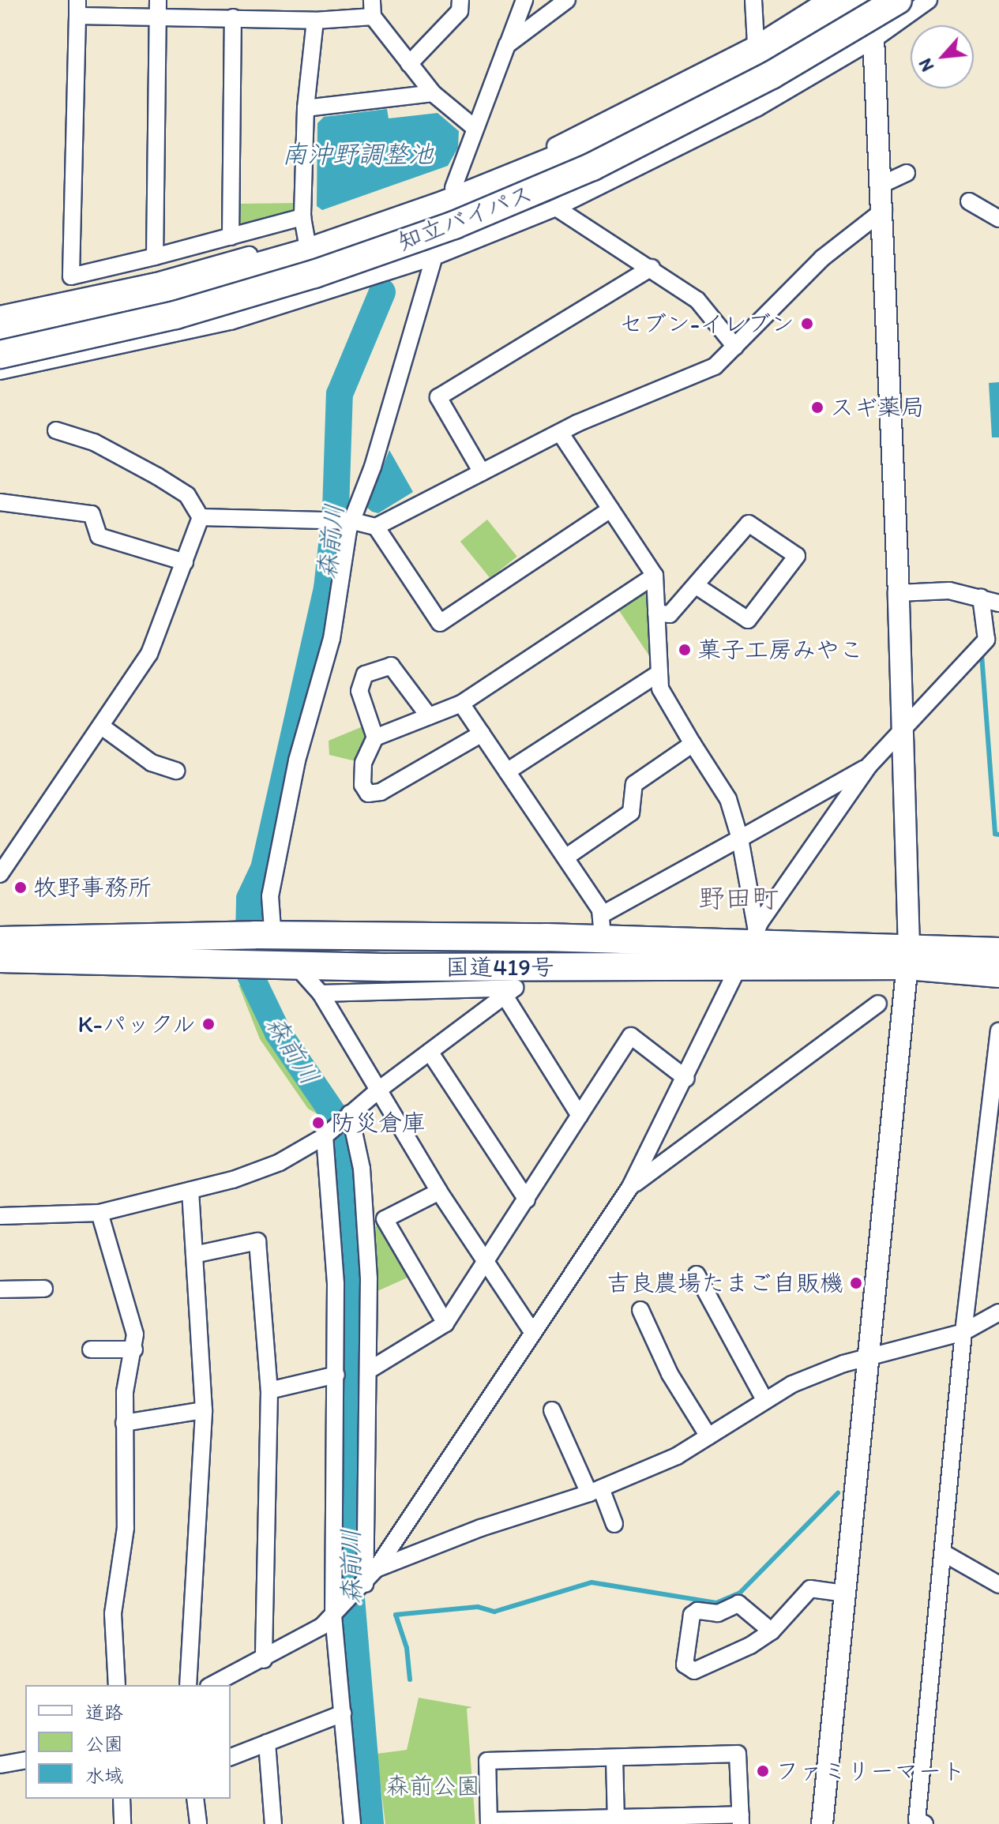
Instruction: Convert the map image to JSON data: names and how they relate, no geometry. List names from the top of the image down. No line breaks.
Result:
{"streets":{"highway":["知立バイパス","国道419号"]},"districts":["野田町"],"water":["南沖野調整池","森前川"],"parks":["森前公園"],"places":["セブン-イレブン","スギ薬局","菓子工房みやこ","牧野事務所","K-パックル","防災倉庫","吉良農場たまご自販機","ファミリーマート"],"legend":["道路","公園","水域"],"north":"bottom left"}
